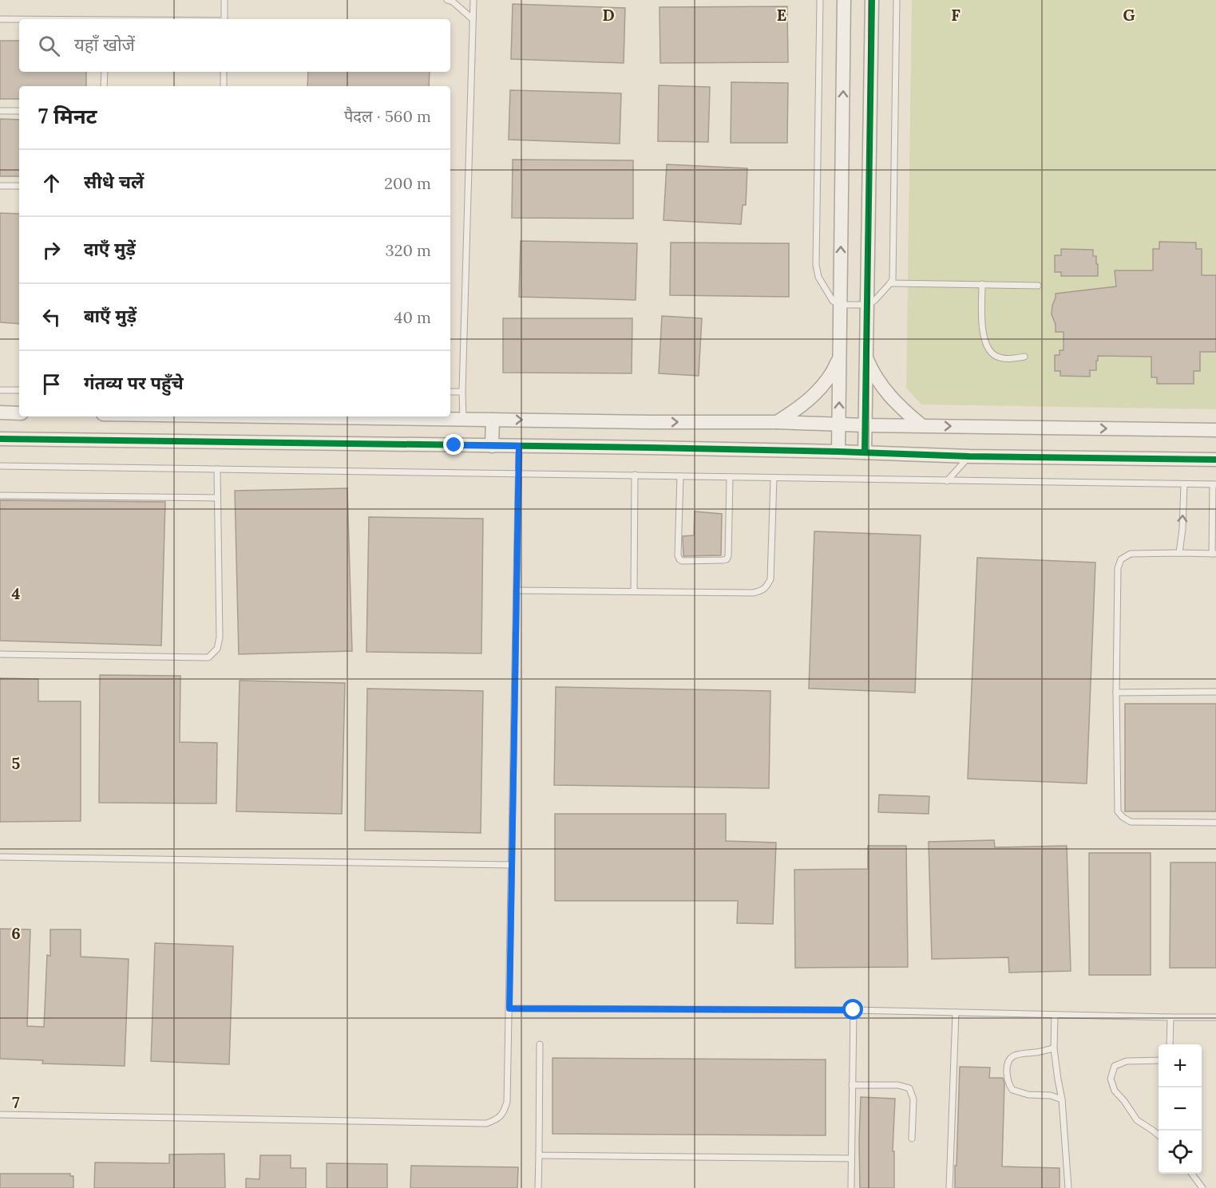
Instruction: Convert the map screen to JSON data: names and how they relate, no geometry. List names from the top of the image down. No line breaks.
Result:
{"page":{"search":"यहाँ खोजें","heading":["7 मिनट","पैदल · 560 m"],"list":[["सीधे चलें","200 m"],["दाएँ मुड़ें","320 m"],["बाएँ मुड़ें","40 m"],"गंतव्य पर पहुँचे"],"map_buttons":["+","−"]},"grid":{"columns":["D","E","F","G"],"rows":["4","5","6","7"]}}
